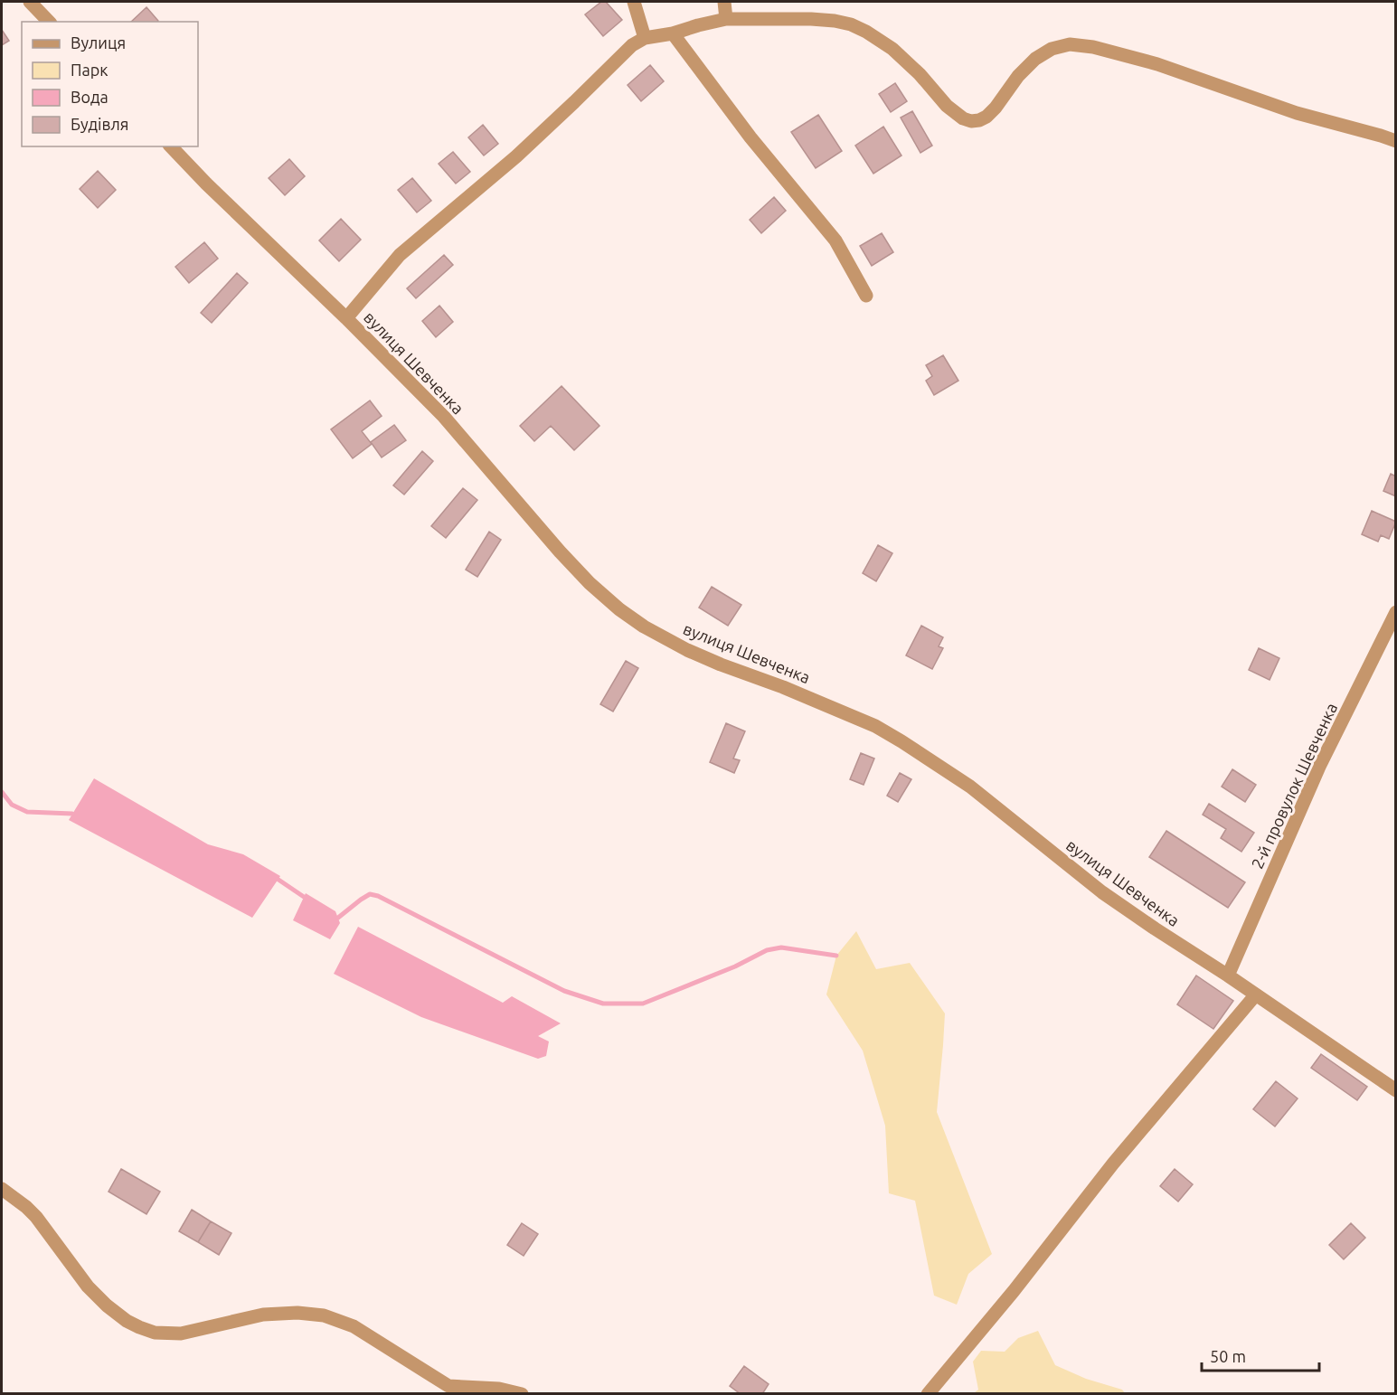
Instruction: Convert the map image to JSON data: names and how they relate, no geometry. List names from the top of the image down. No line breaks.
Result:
{"streets":{"street":["вулиця Шевченка","2-й провулок Шевченка"]},"crossings":[["вулиця Шевченка","2-й провулок Шевченка"]],"legend":["Вулиця","Парк","Вода","Будівля"],"scale_bar":"50 m"}
